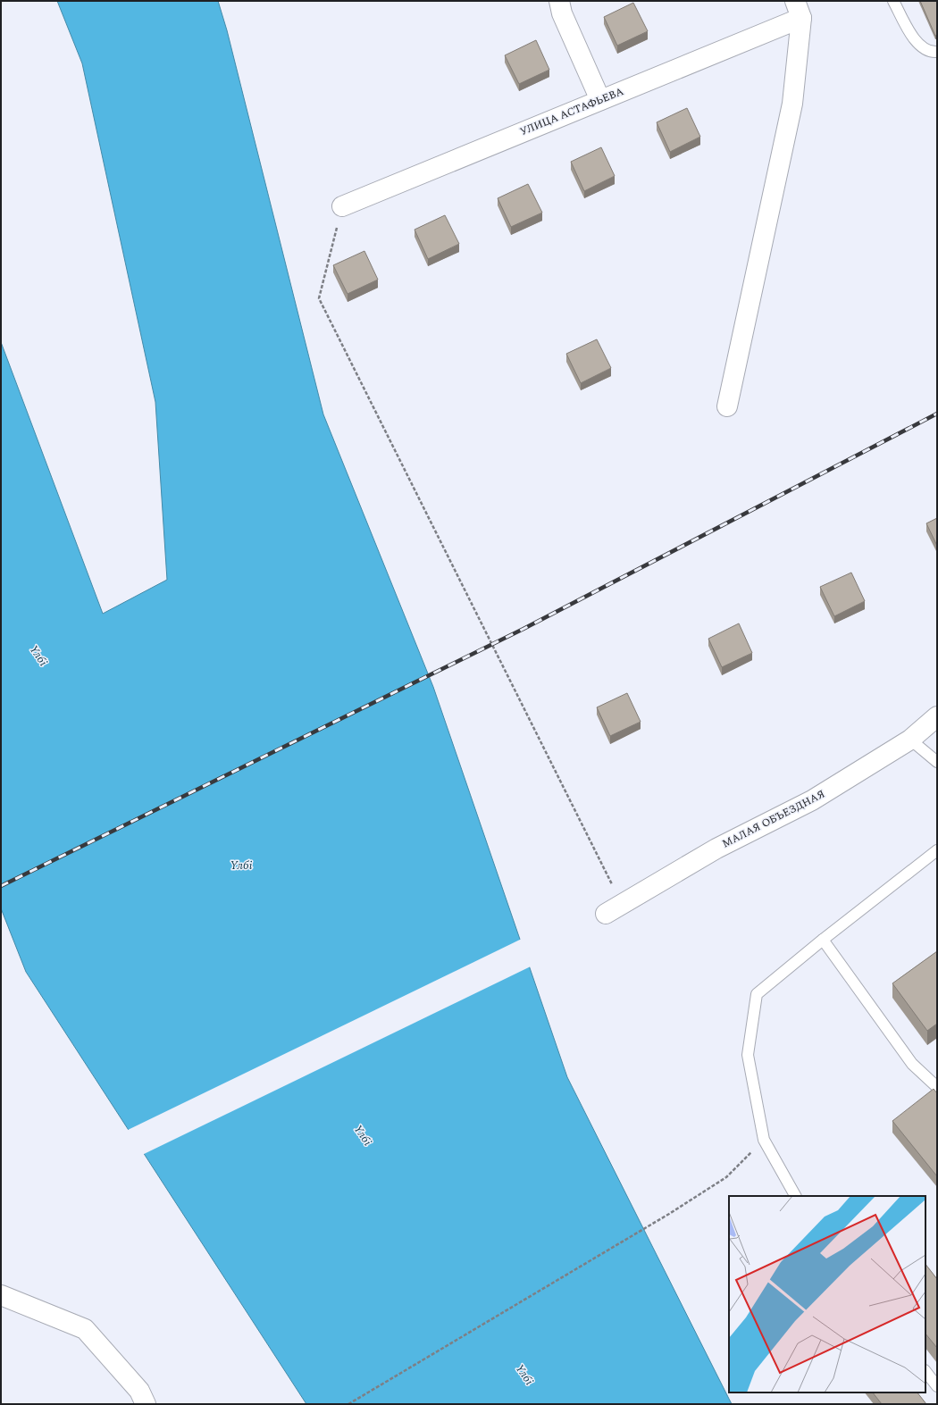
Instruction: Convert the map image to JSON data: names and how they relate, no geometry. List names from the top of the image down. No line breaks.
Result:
{"streets":{"street":["УЛИЦА АСТАФЬЕВА","МАЛАЯ ОБЪЕЗДНАЯ"]},"water":["Үлбі"]}
